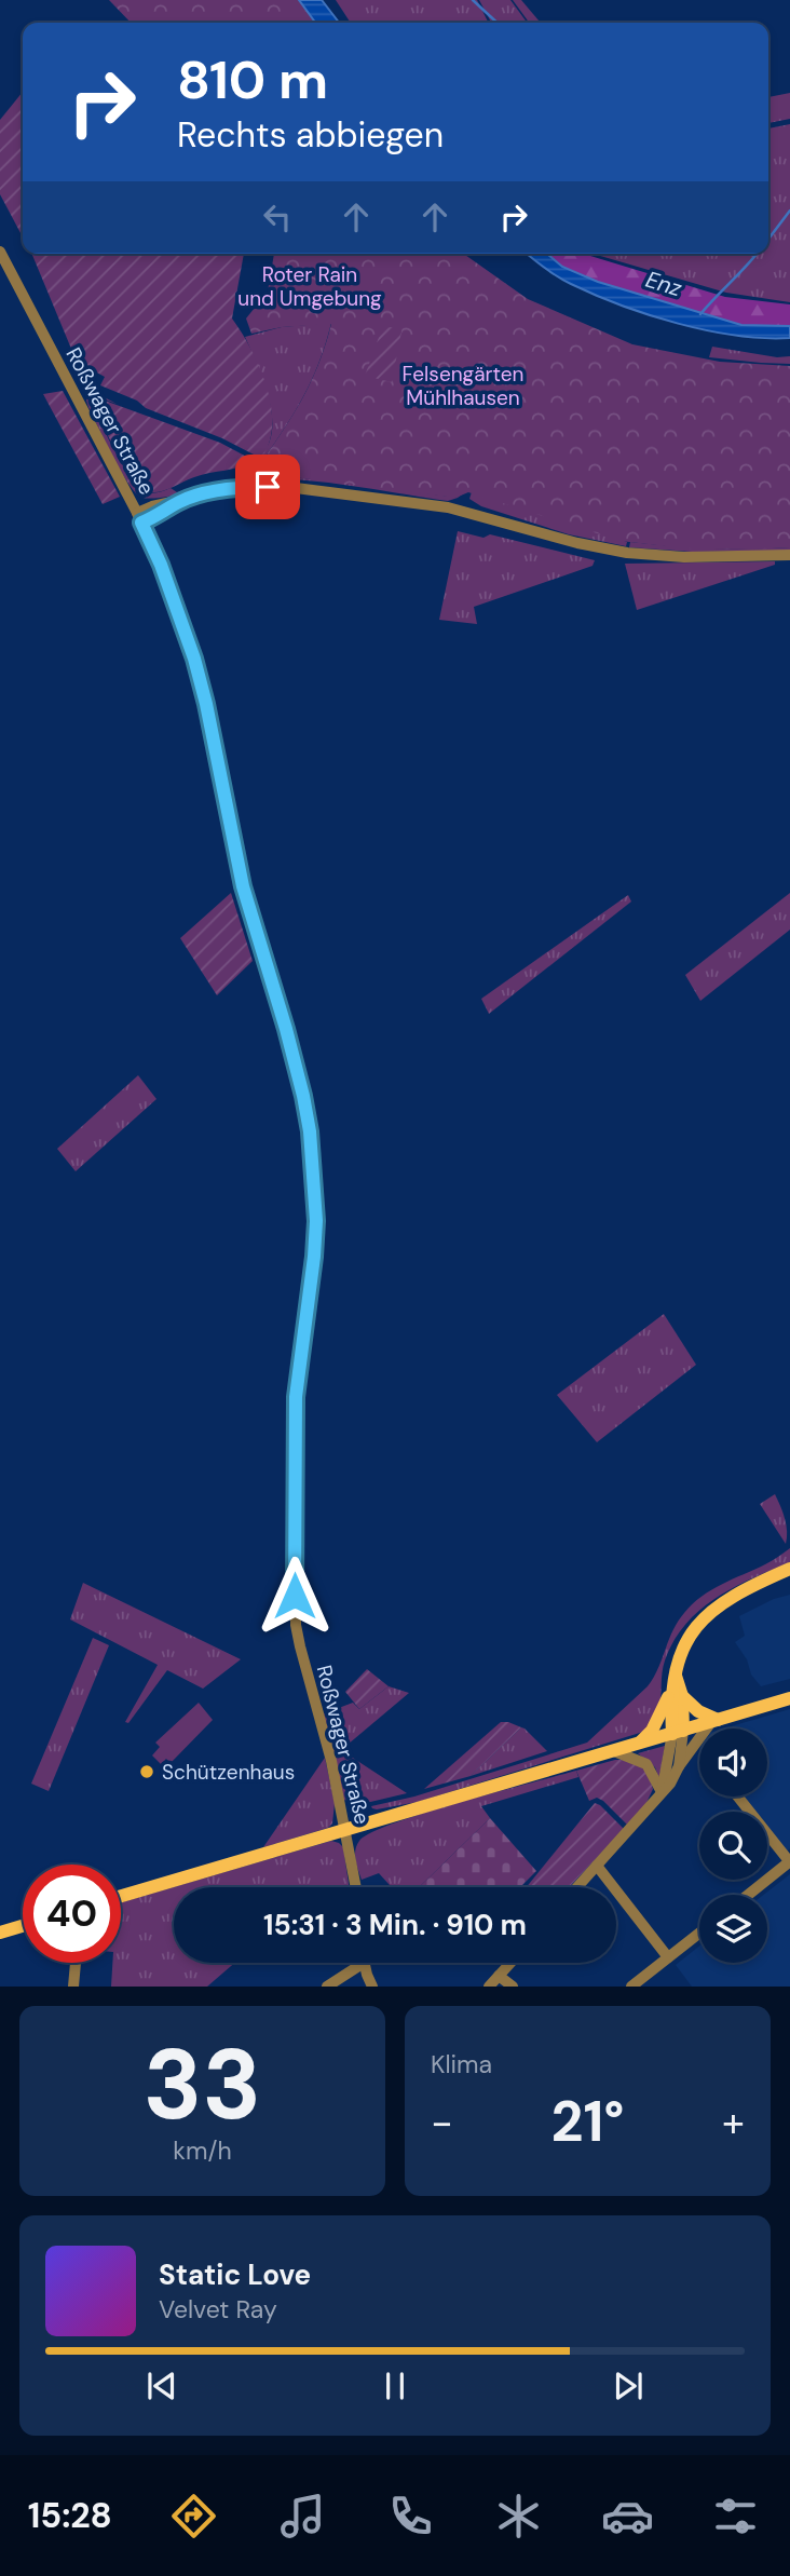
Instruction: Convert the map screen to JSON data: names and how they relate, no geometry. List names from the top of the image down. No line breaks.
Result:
{"streets":{"street":["Roßwager Straße"]},"water":["Enz"],"parks":["Roter Rain und Umgebung","Felsengärten Mühlhausen"],"places":["Schützenhaus"],"page":{"turn":["810 m","Rechts abbiegen"],"limit":"40","trip":"15:31 · 3 Min. · 910 m","tile":[["33","km/h"],"Klima"],"heat":["−","21°","+"],"song":["Static Love","Velvet Ray"],"tabs":"15:28"}}
